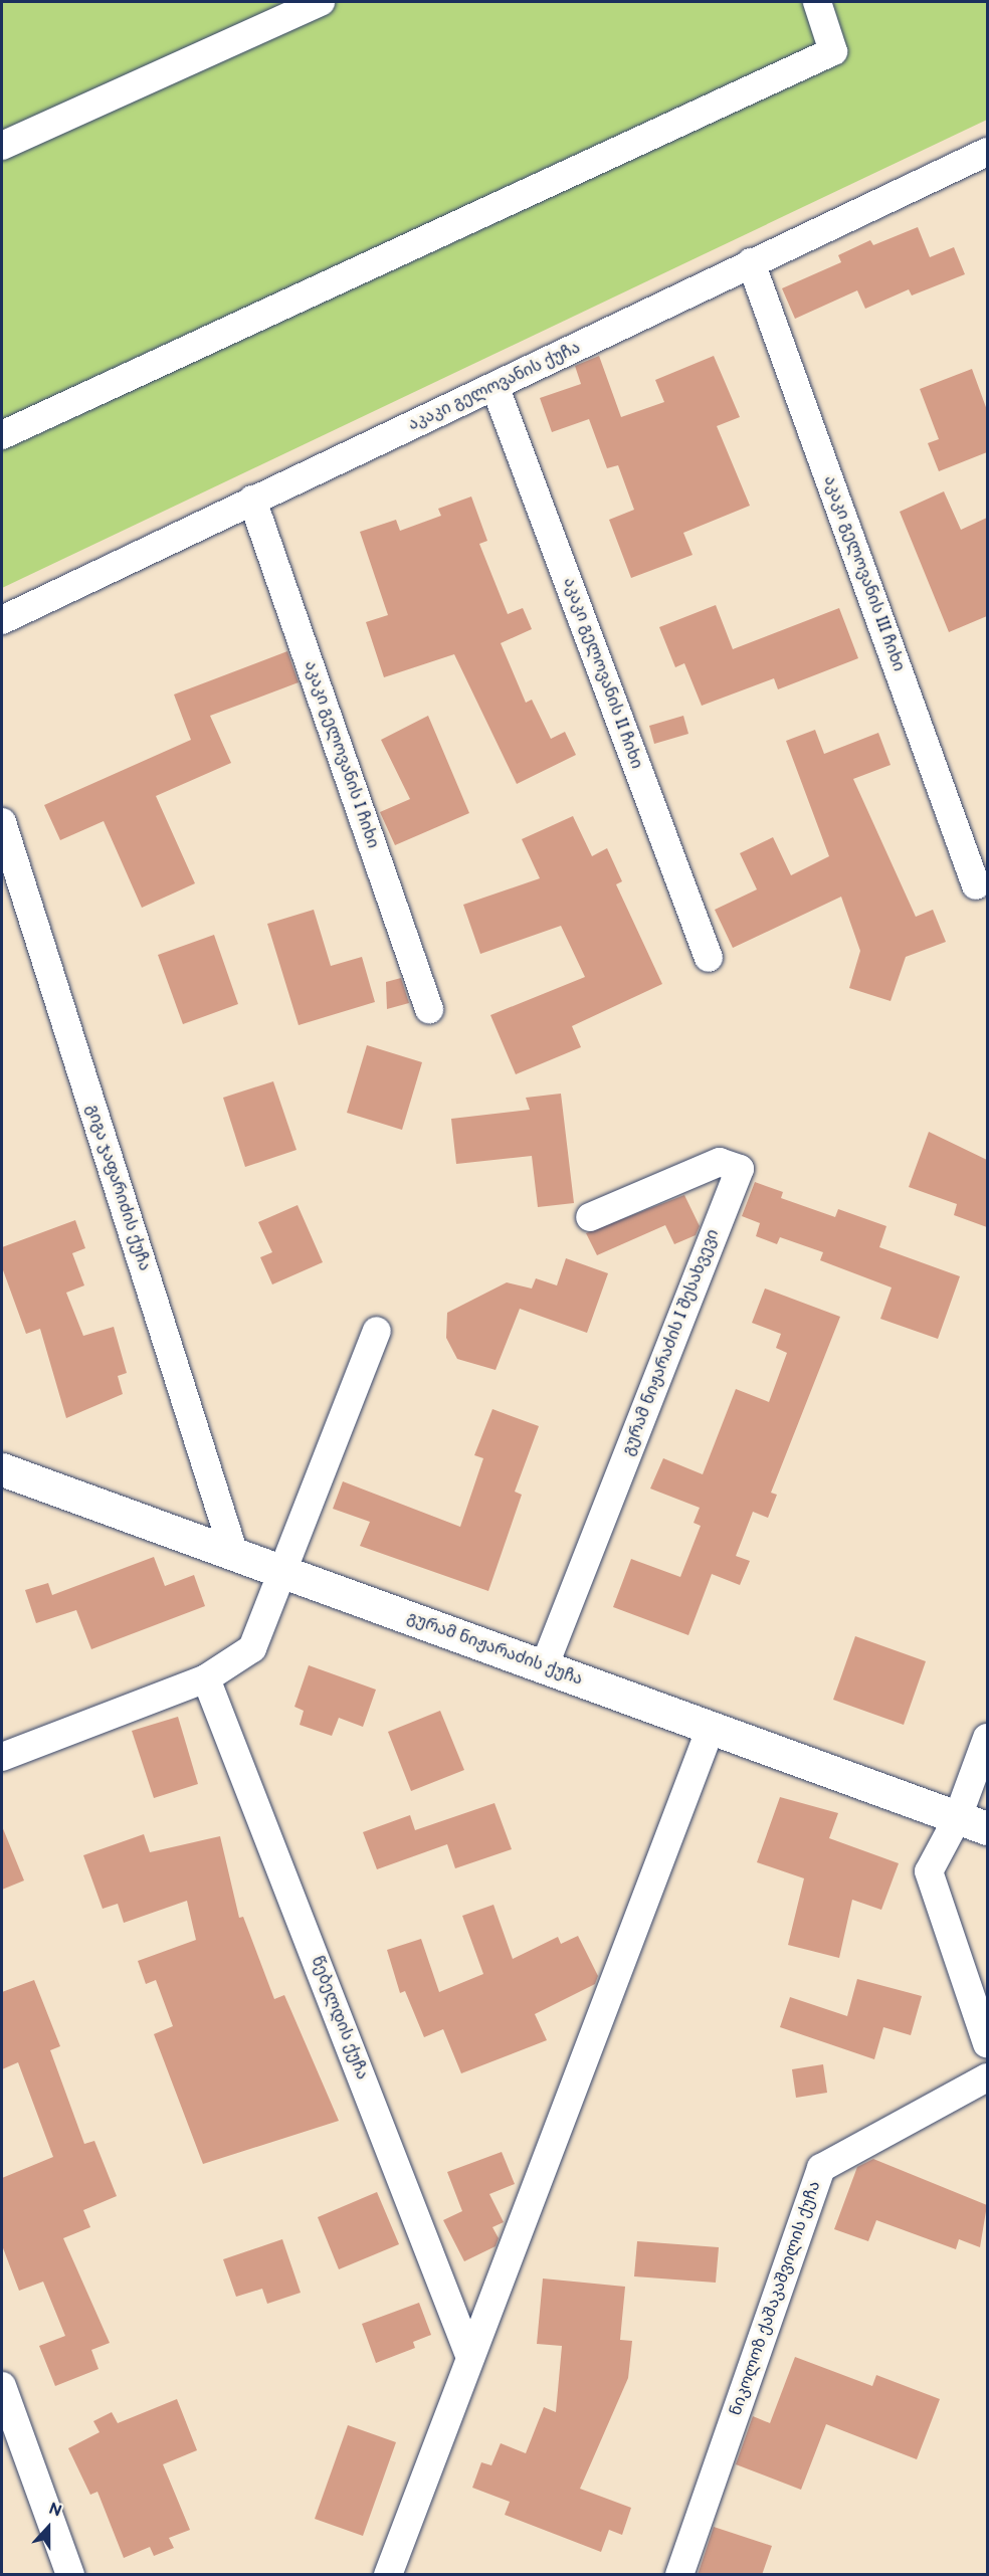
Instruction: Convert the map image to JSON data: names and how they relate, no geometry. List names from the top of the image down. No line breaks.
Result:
{"streets":{"street":["აკაკი გელოვანის ქუჩა","აკაკი გელოვანის III ჩიხი","აკაკი გელოვანის II ჩიხი","აკაკი გელოვანის I ჩიხი","გიგა ჯაფარიძის ქუჩა","გურამ ნიჟარაძის I შესახვევი","გურამ ნიჟარაძის ქუჩა","წებელდის ქუჩა","ნიკოლოზ ქაშაკაშვილის ქუჩა"]},"crossings":[["აკაკი გელოვანის ქუჩა","აკაკი გელოვანის III ჩიხი"],["აკაკი გელოვანის ქუჩა","აკაკი გელოვანის II ჩიხი"],["აკაკი გელოვანის ქუჩა","აკაკი გელოვანის I ჩიხი"],["გიგა ჯაფარიძის ქუჩა","გურამ ნიჟარაძის ქუჩა"],["გურამ ნიჟარაძის I შესახვევი","გურამ ნიჟარაძის ქუჩა"]],"north":"top"}
